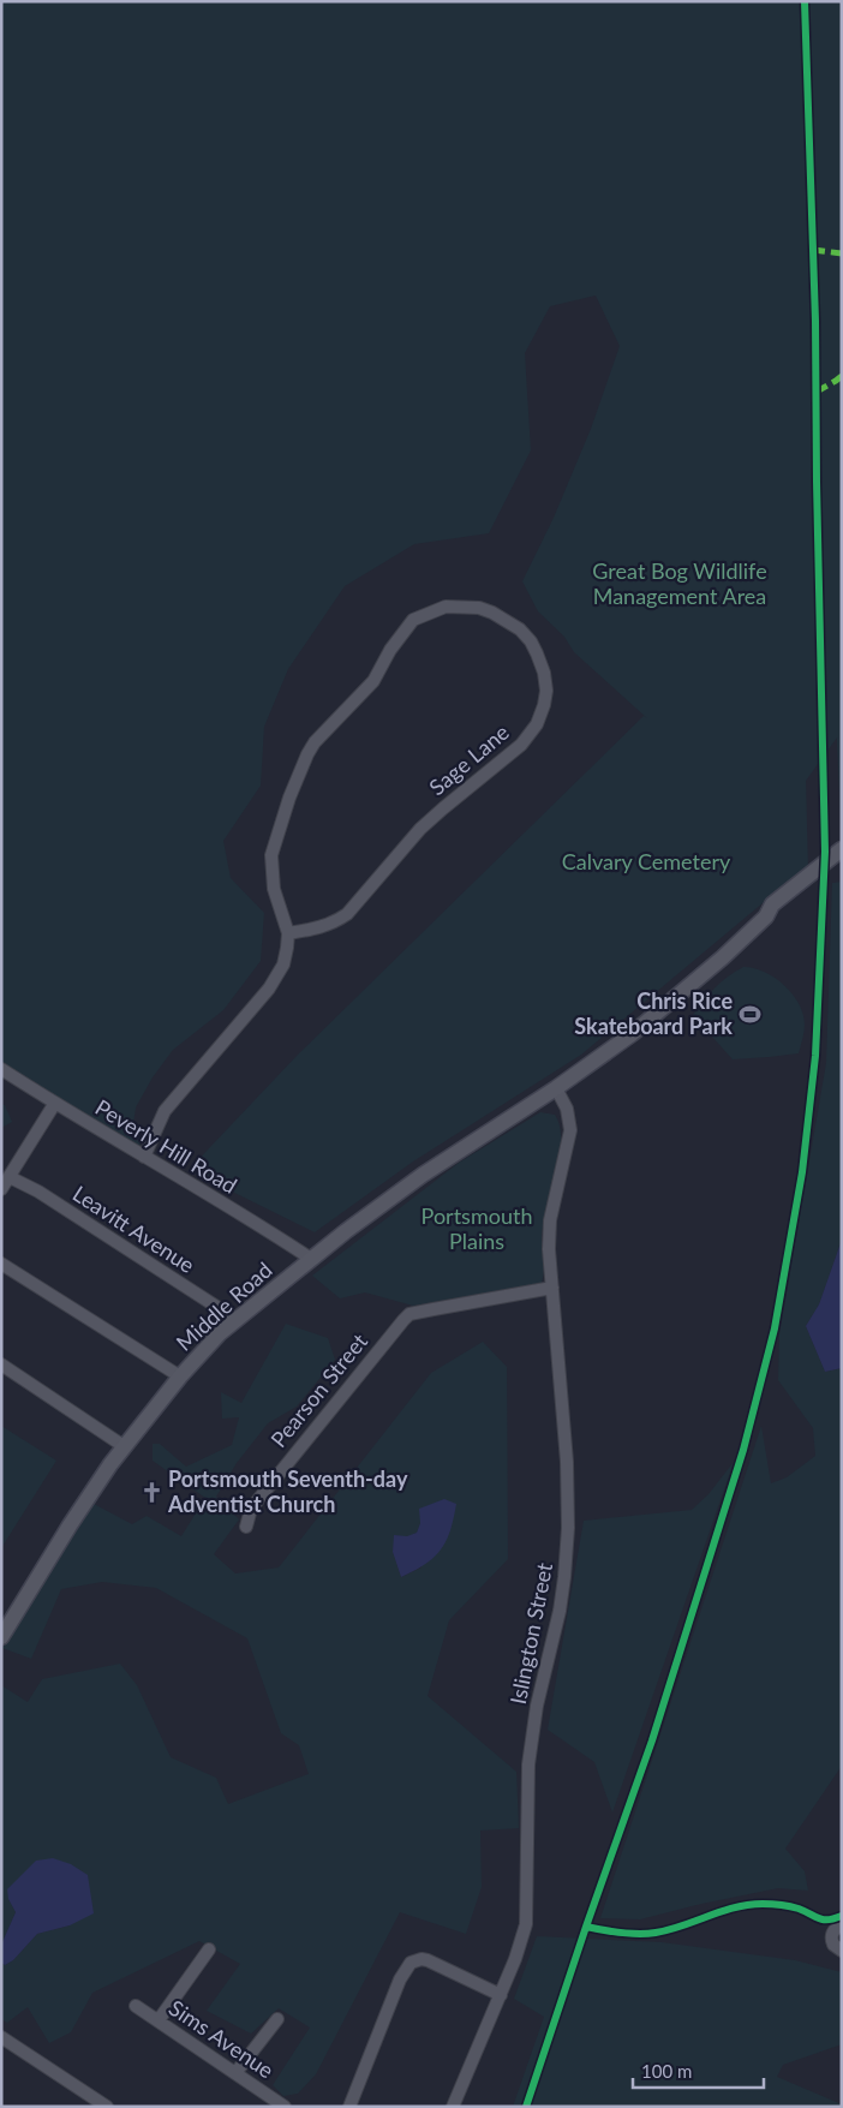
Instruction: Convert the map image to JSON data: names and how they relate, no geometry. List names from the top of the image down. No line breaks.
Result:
{"streets":{"main road":["Middle Road"],"street":["Sage Lane","Peverly Hill Road","Leavitt Avenue","Pearson Street","Islington Street","Sims Avenue"]},"crossings":[["Sage Lane","Peverly Hill Road"],["Peverly Hill Road","Middle Road"],["Leavitt Avenue","Middle Road"],["Middle Road","Islington Street"],["Pearson Street","Islington Street"]],"parks":["Great Bog Wildlife Management Area","Calvary Cemetery","Portsmouth Plains"],"places":{"sports":["Chris Rice Skateboard Park"],"church":["Portsmouth Seventh-day Adventist Church"]},"scale_bar":"100 m"}
